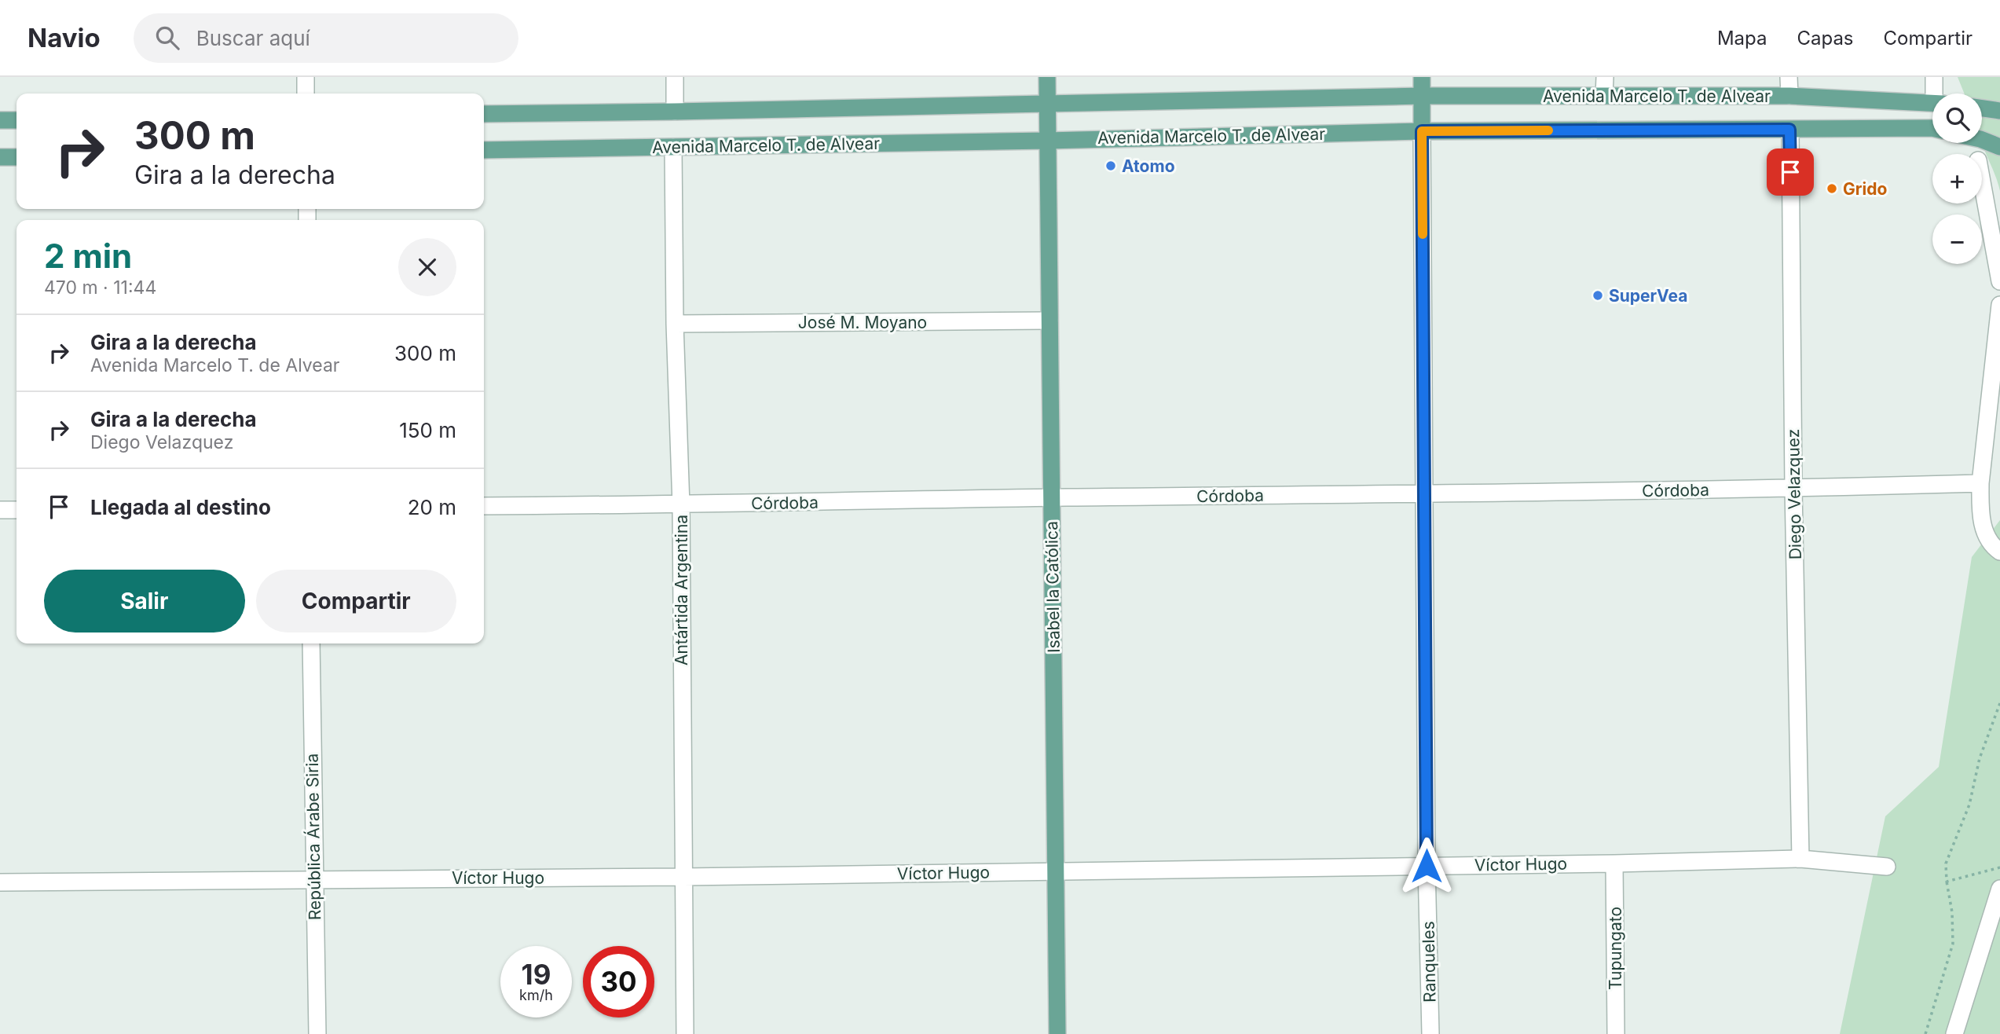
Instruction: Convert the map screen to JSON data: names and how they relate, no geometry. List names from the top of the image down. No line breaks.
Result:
{"streets":{"main road":["Avenida Marcelo T. de Alvear","Isabel la Católica"],"street":["José M. Moyano","Córdoba","Diego Velazquez","Antártida Argentina","República Árabe Siria","Víctor Hugo","Tupungato","Ranqueles"]},"crossings":[["Avenida Marcelo T. de Alvear","Diego Velazquez"],["Avenida Marcelo T. de Alvear","Isabel la Católica"],["Avenida Marcelo T. de Alvear","Antártida Argentina"],["Avenida Marcelo T. de Alvear","Ranqueles"],["José M. Moyano","Isabel la Católica"],["José M. Moyano","Antártida Argentina"],["Córdoba","Diego Velazquez"],["Córdoba","Isabel la Católica"],["Córdoba","Antártida Argentina"],["Córdoba","Ranqueles"],["Diego Velazquez","Víctor Hugo"],["Isabel la Católica","Víctor Hugo"],["Antártida Argentina","Víctor Hugo"],["República Árabe Siria","Víctor Hugo"],["Víctor Hugo","Tupungato"],["Víctor Hugo","Ranqueles"]],"places":["Atomo","Grido","SuperVea"],"page":{"header":"Navio","search":"Buscar aquí","nav":["Mapa","Capas","Compartir"],"map_buttons":["+","−"],"turn":["300 m","Gira a la derecha"],"heading":["2 min","470 m · 11:44"],"list":[{"name":"Gira a la derecha","note":"Avenida Marcelo T. de Alvear","value":"300 m"},{"name":"Gira a la derecha","note":"Diego Velazquez","value":"150 m"},{"name":"Llegada al destino","value":"20 m"}],"buttons":["Salir","Compartir"],"speed":"19 km/h","limit":"30"}}
